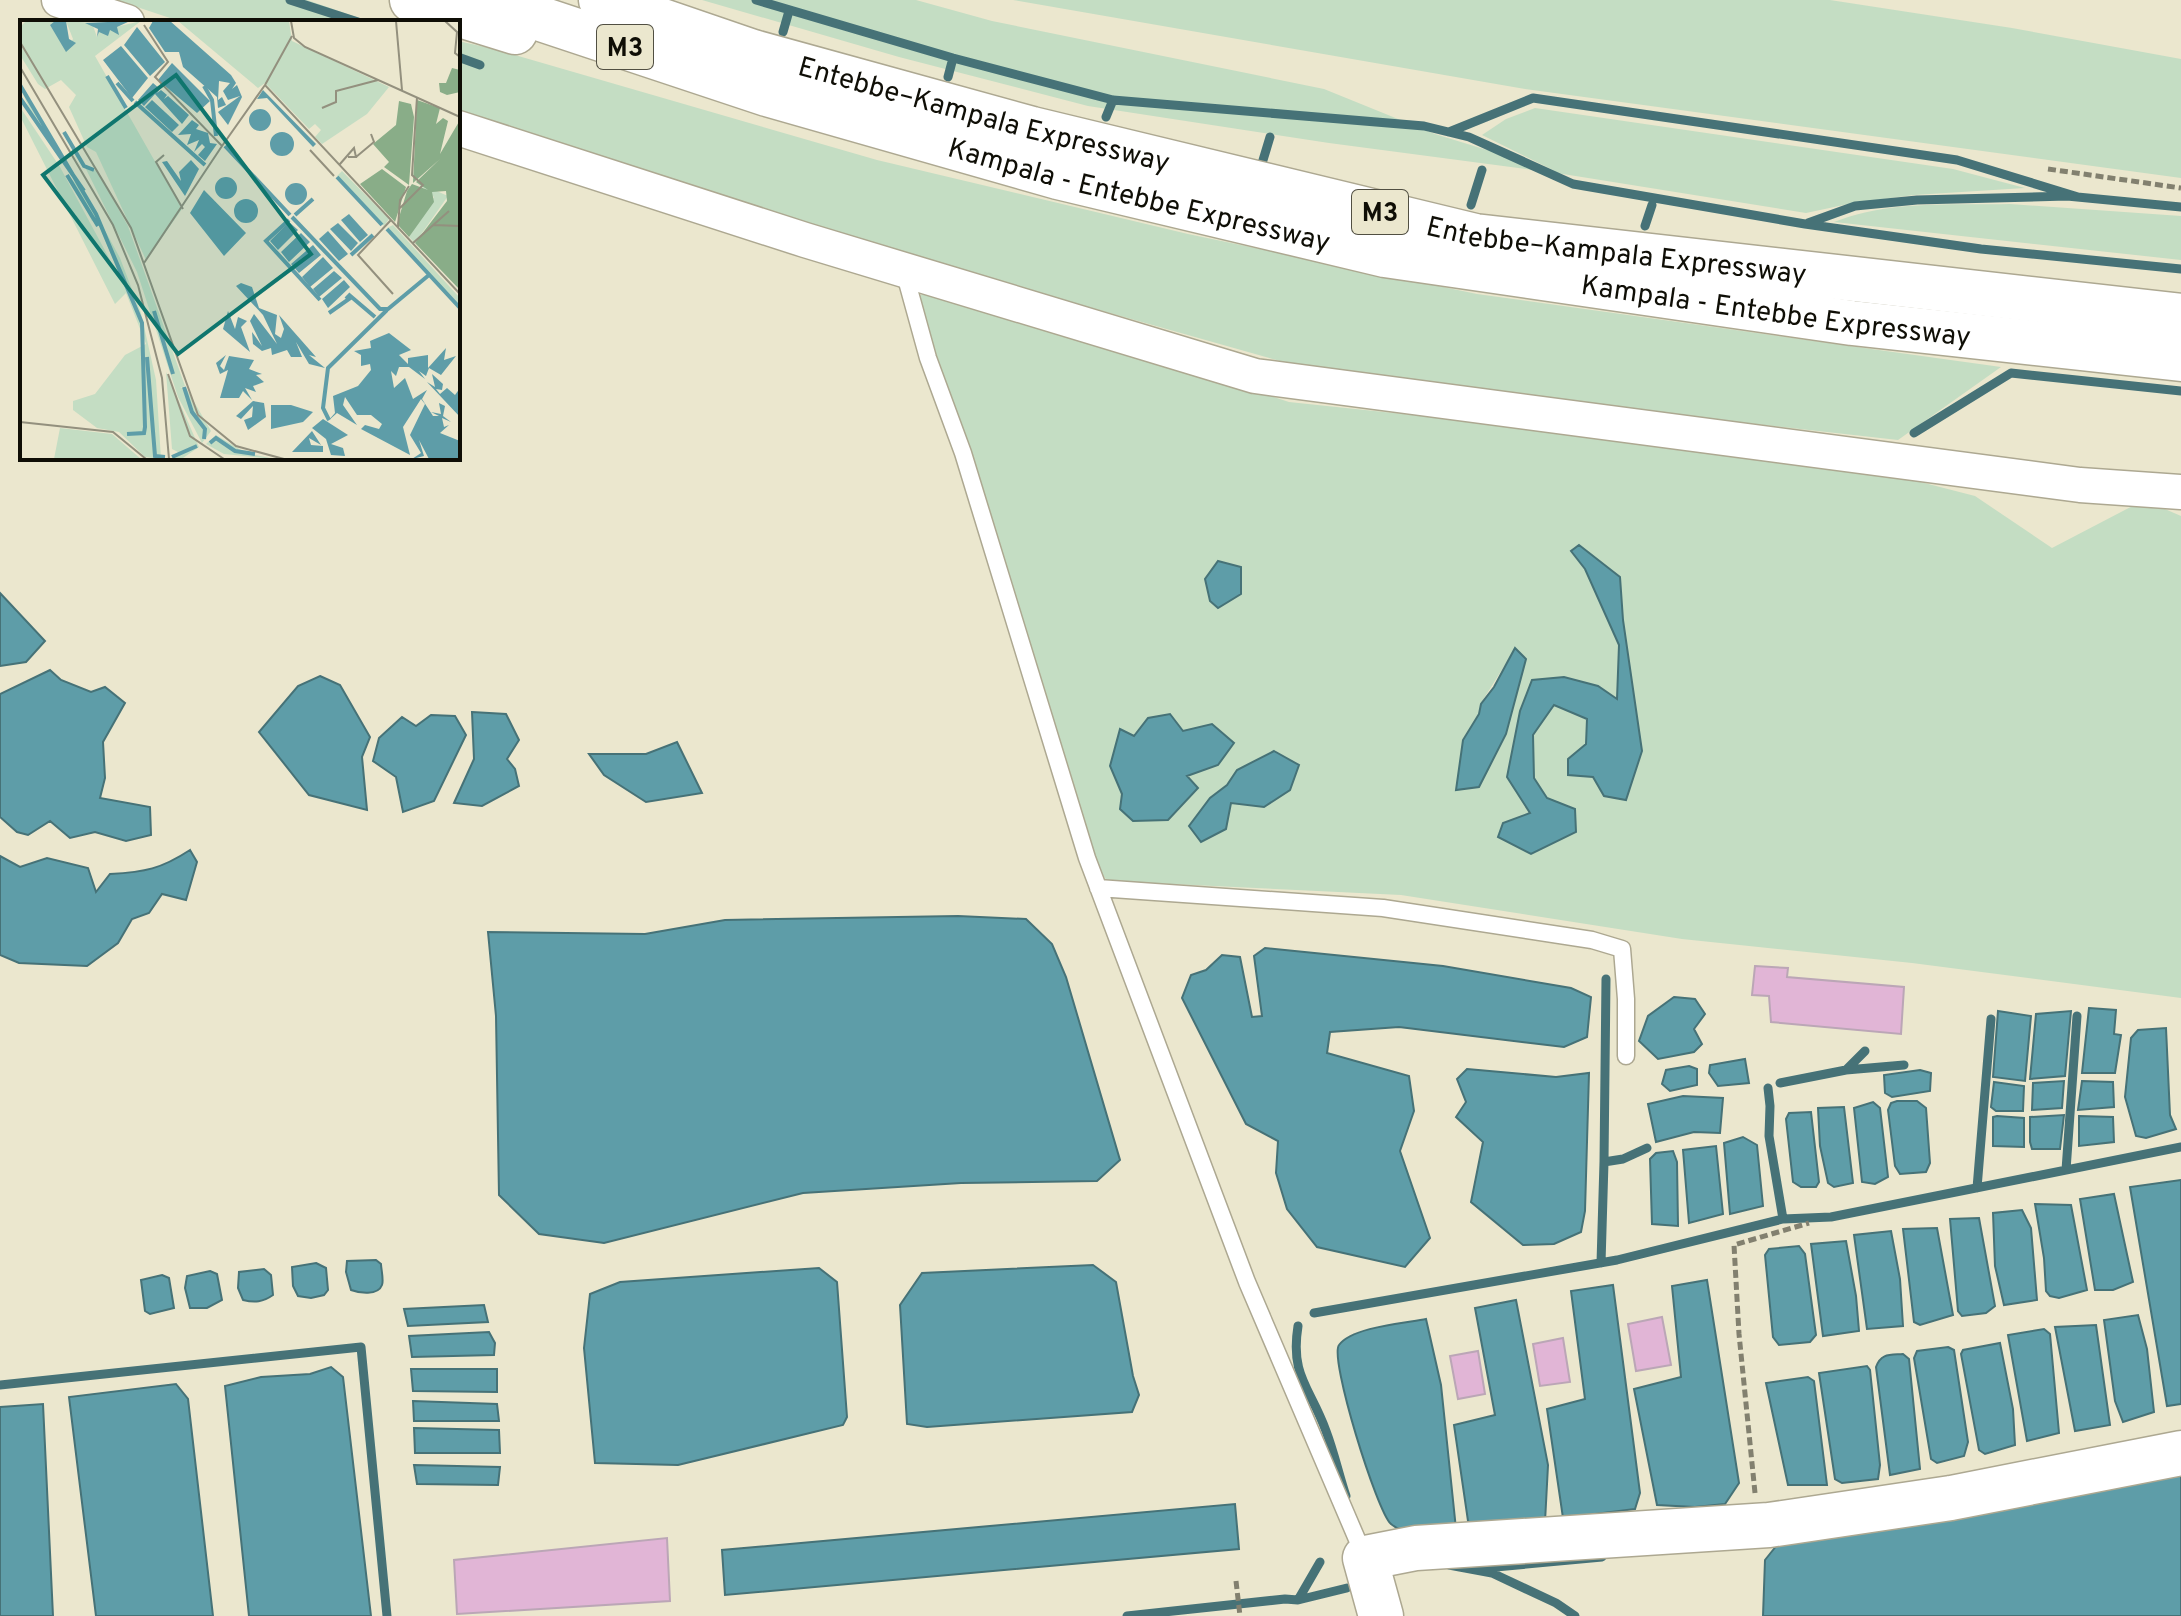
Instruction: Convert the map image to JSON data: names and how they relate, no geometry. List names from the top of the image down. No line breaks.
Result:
{"streets":{"main road":["M3","Entebbe–Kampala Expressway","Kampala - Entebbe Expressway"]},"crossings":[["M3","Kampala - Entebbe Expressway"]]}
